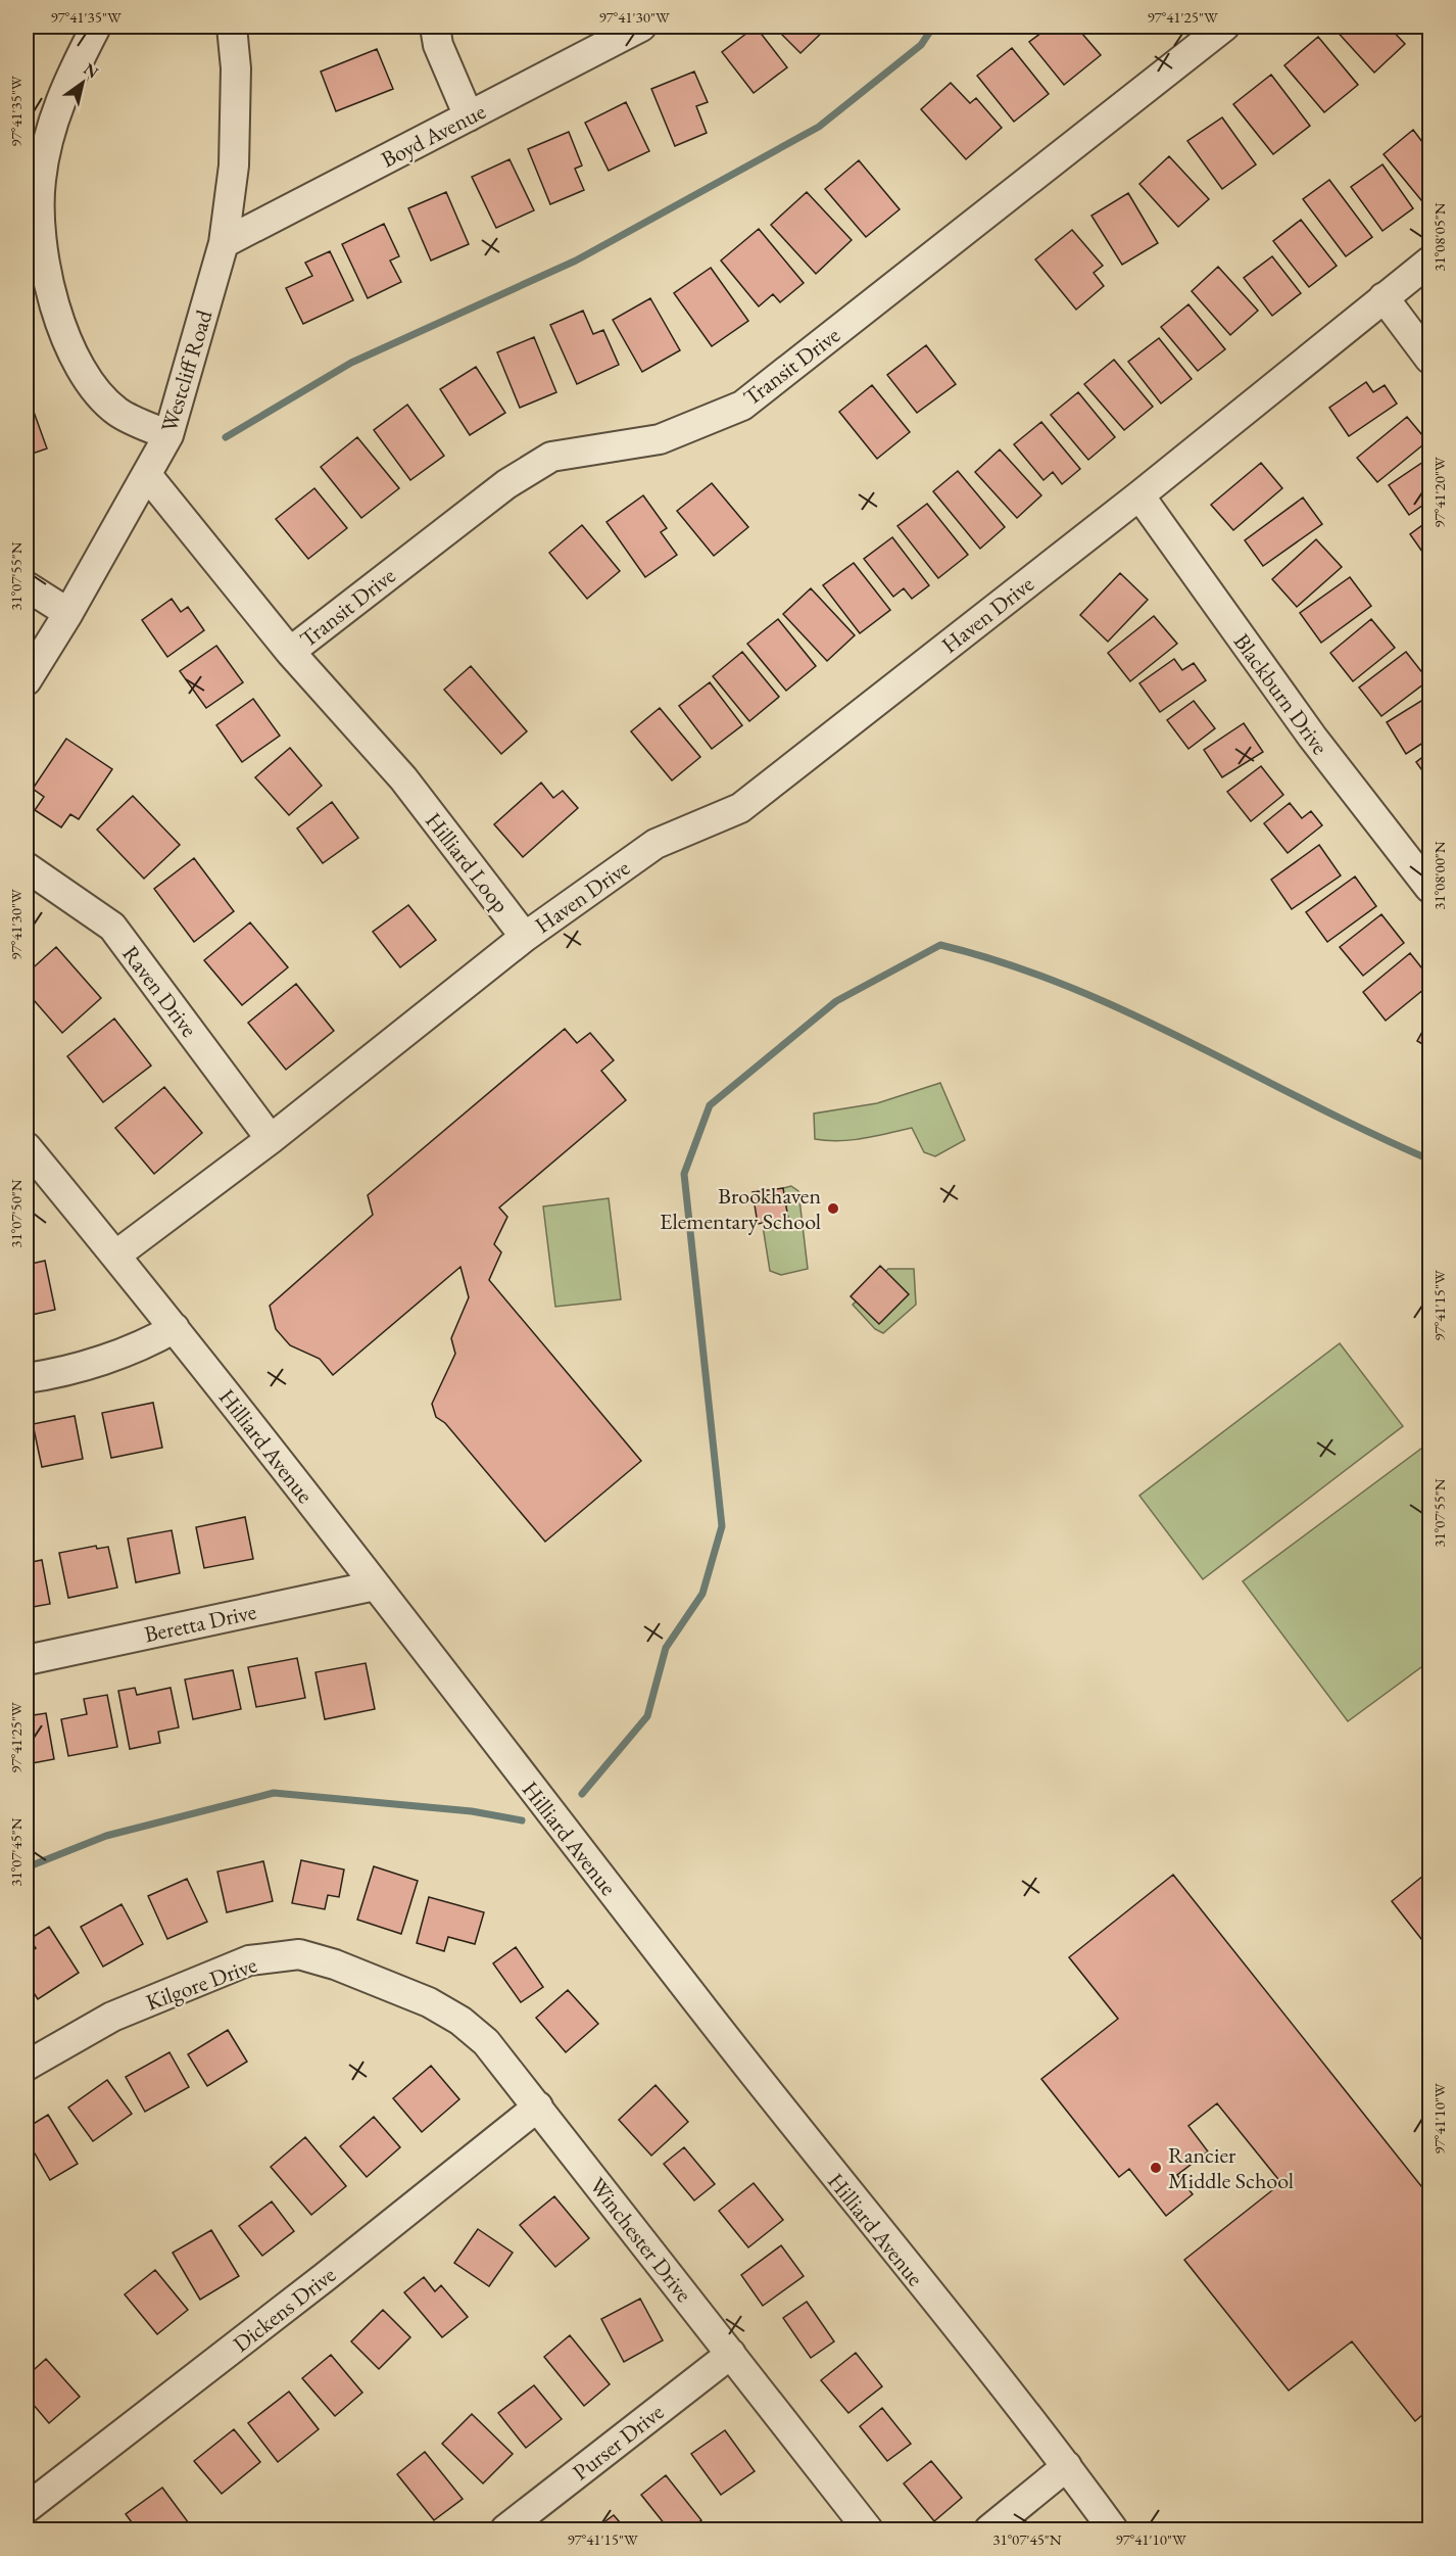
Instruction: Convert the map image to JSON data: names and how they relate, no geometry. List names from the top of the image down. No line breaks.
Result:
{"streets":{"street":["Boyd Avenue","Transit Drive","Westcliff Road","Haven Drive","Blackburn Drive","Hilliard Loop","Raven Drive","Hilliard Avenue","Beretta Drive","Kilgore Drive","Winchester Drive","Dickens Drive","Purser Drive"]},"crossings":[["Boyd Avenue","Westcliff Road"],["Transit Drive","Hilliard Loop"],["Westcliff Road","Hilliard Loop"],["Haven Drive","Blackburn Drive"],["Haven Drive","Hilliard Loop"],["Hilliard Loop","Raven Drive"],["Hilliard Loop","Hilliard Avenue"],["Hilliard Avenue","Beretta Drive"],["Kilgore Drive","Winchester Drive"],["Winchester Drive","Dickens Drive"],["Winchester Drive","Purser Drive"]],"places":["Brookhaven Elementary School","Rancier Middle School"],"north":"top right","coordinates":["97°41'35\"W","97°41'30\"W","97°41'25\"W","31°08'05\"N","97°41'20\"W","31°07'55\"N","31°08'00\"N","31°07'50\"N","97°41'15\"W","31°07'45\"N","97°41'10\"W"]}
